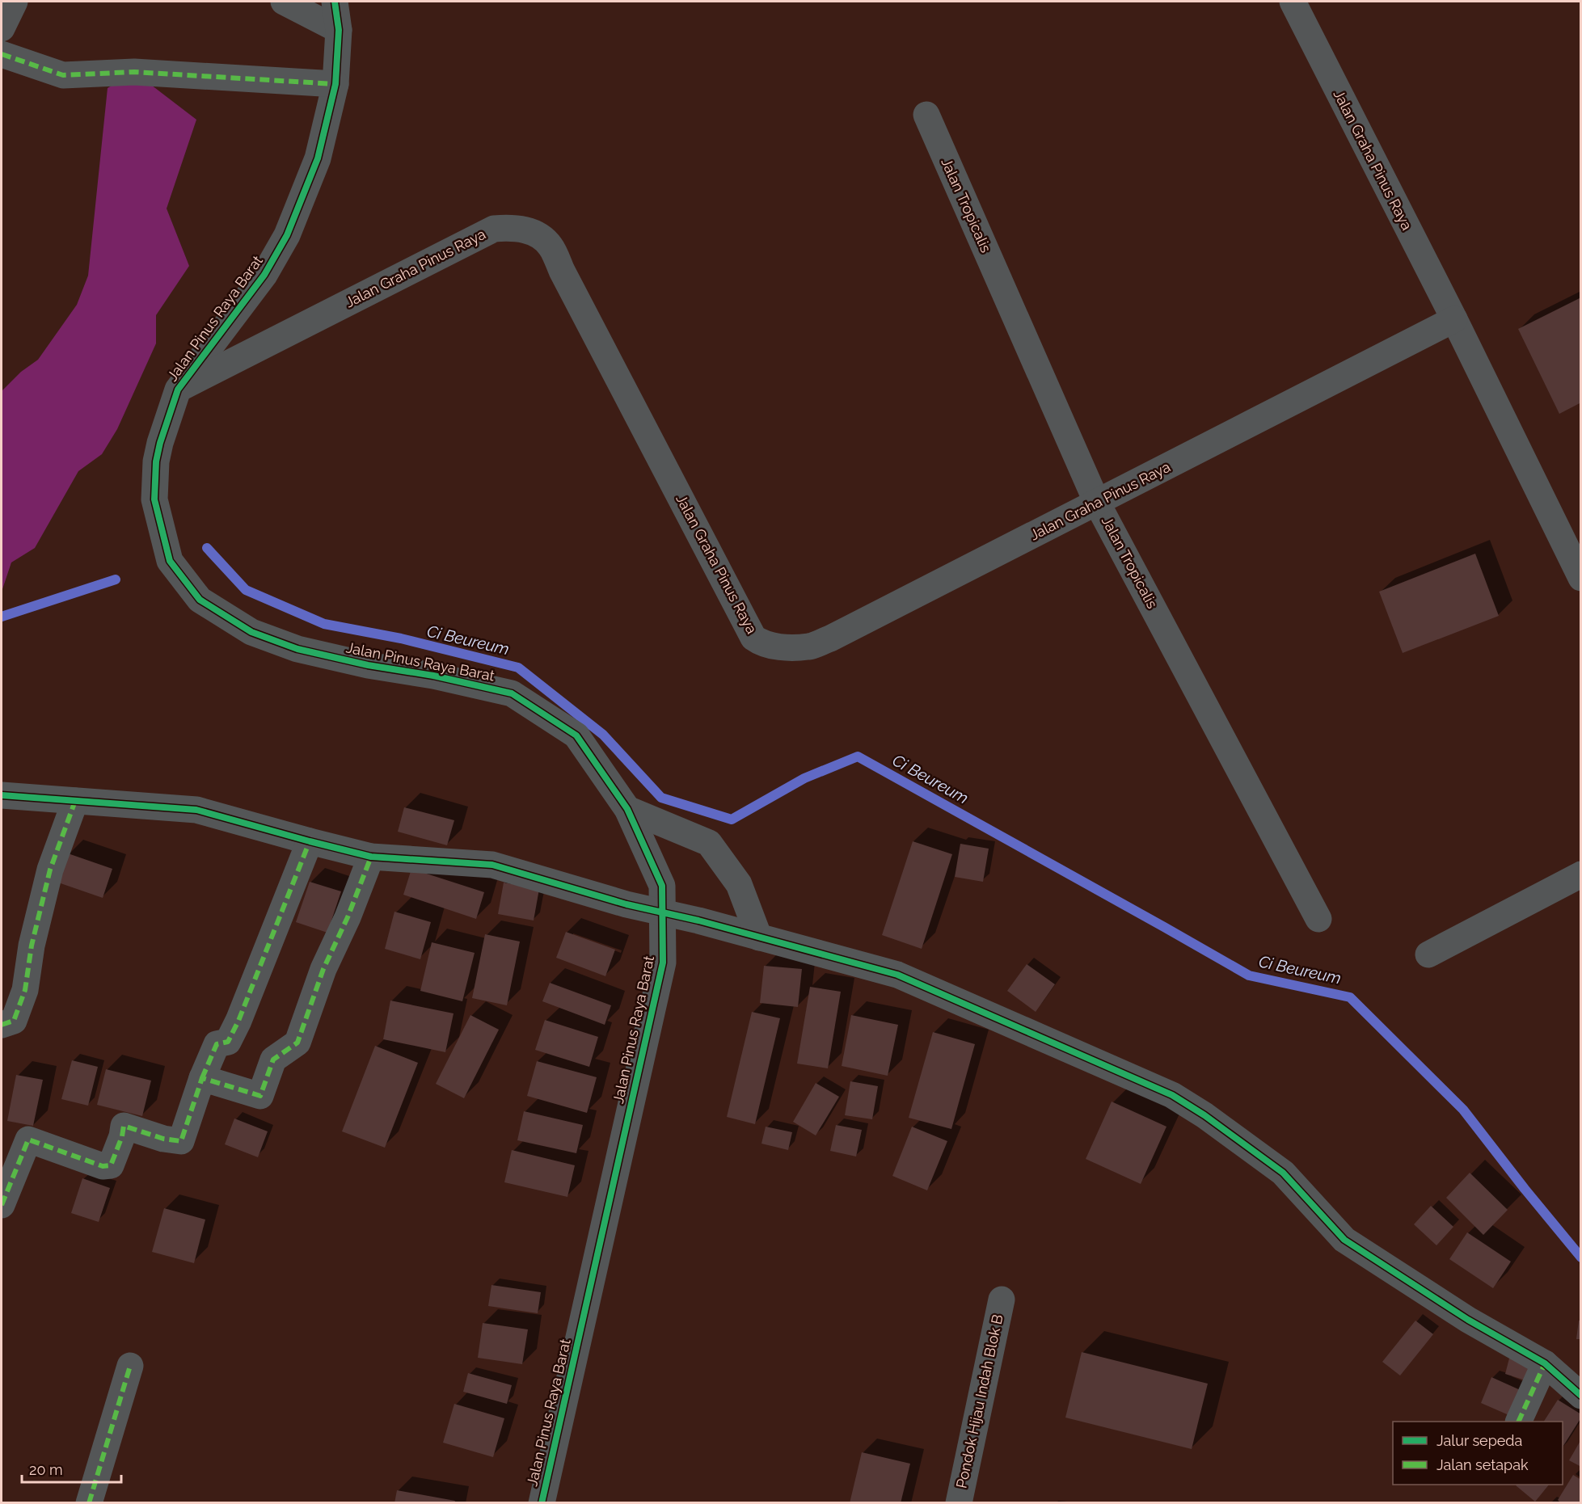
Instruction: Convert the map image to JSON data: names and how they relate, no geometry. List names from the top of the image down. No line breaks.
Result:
{"streets":{"street":["Jalan Graha Pinus Raya","Jalan Tropicalis","Jalan Pinus Raya Barat","Pondok Hijau Indah Blok B"]},"crossings":[["Jalan Graha Pinus Raya","Jalan Tropicalis"],["Jalan Graha Pinus Raya","Jalan Pinus Raya Barat"]],"water":["Ci Beureum"],"legend":["Jalur sepeda","Jalan setapak"],"scale_bar":"20 m"}
